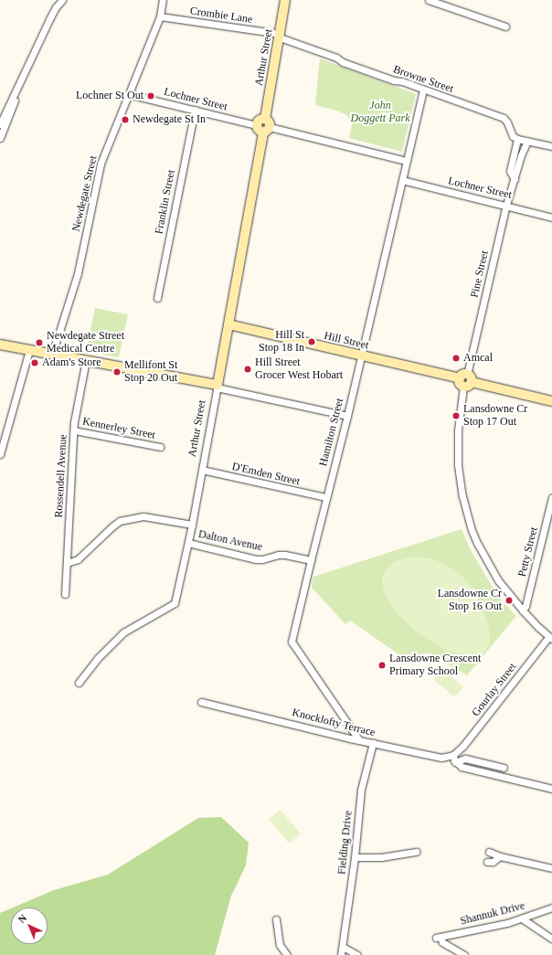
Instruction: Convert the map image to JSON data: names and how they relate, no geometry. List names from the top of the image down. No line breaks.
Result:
{"streets":{"street":["Crombie Lane","Arthur Street","Browne Street","Lochner Street","Newdegate Street","Franklin Street","Pine Street","Hill Street","Kennerley Street","Hamilton Street","D'Emden Street","Rossendell Avenue","Dalton Avenue","Petty Street","Gourlay Street","Knocklofty Terrace","Fielding Drive","Shannuk Drive"]},"crossings":[["Crombie Lane","Arthur Street"],["Crombie Lane","Browne Street"],["Crombie Lane","Newdegate Street"],["Arthur Street","Browne Street"],["Arthur Street","Lochner Street"],["Arthur Street","Hill Street"],["Arthur Street","D'Emden Street"],["Arthur Street","Dalton Avenue"],["Browne Street","Pine Street"],["Browne Street","Hamilton Street"],["Lochner Street","Newdegate Street"],["Lochner Street","Franklin Street"],["Lochner Street","Pine Street"],["Lochner Street","Hamilton Street"],["Pine Street","Hill Street"],["Pine Street","Petty Street"],["Pine Street","Gourlay Street"],["Hill Street","Hamilton Street"],["Kennerley Street","Rossendell Avenue"],["Hamilton Street","D'Emden Street"],["Hamilton Street","Dalton Avenue"],["Hamilton Street","Knocklofty Terrace"],["Gourlay Street","Knocklofty Terrace"],["Knocklofty Terrace","Fielding Drive"]],"parks":["John Doggett Park"],"places":["Lochner St Out","Newdegate St In","Hill St Stop 18 In","Newdegate Street Medical Centre","Amcal","Adam's Store","Hill Street Grocer West Hobart","Mellifont St Stop 20 Out","Lansdowne Cr Stop 17 Out","Lansdowne Cr Stop 16 Out","Lansdowne Crescent Primary School"],"north":"top left"}
